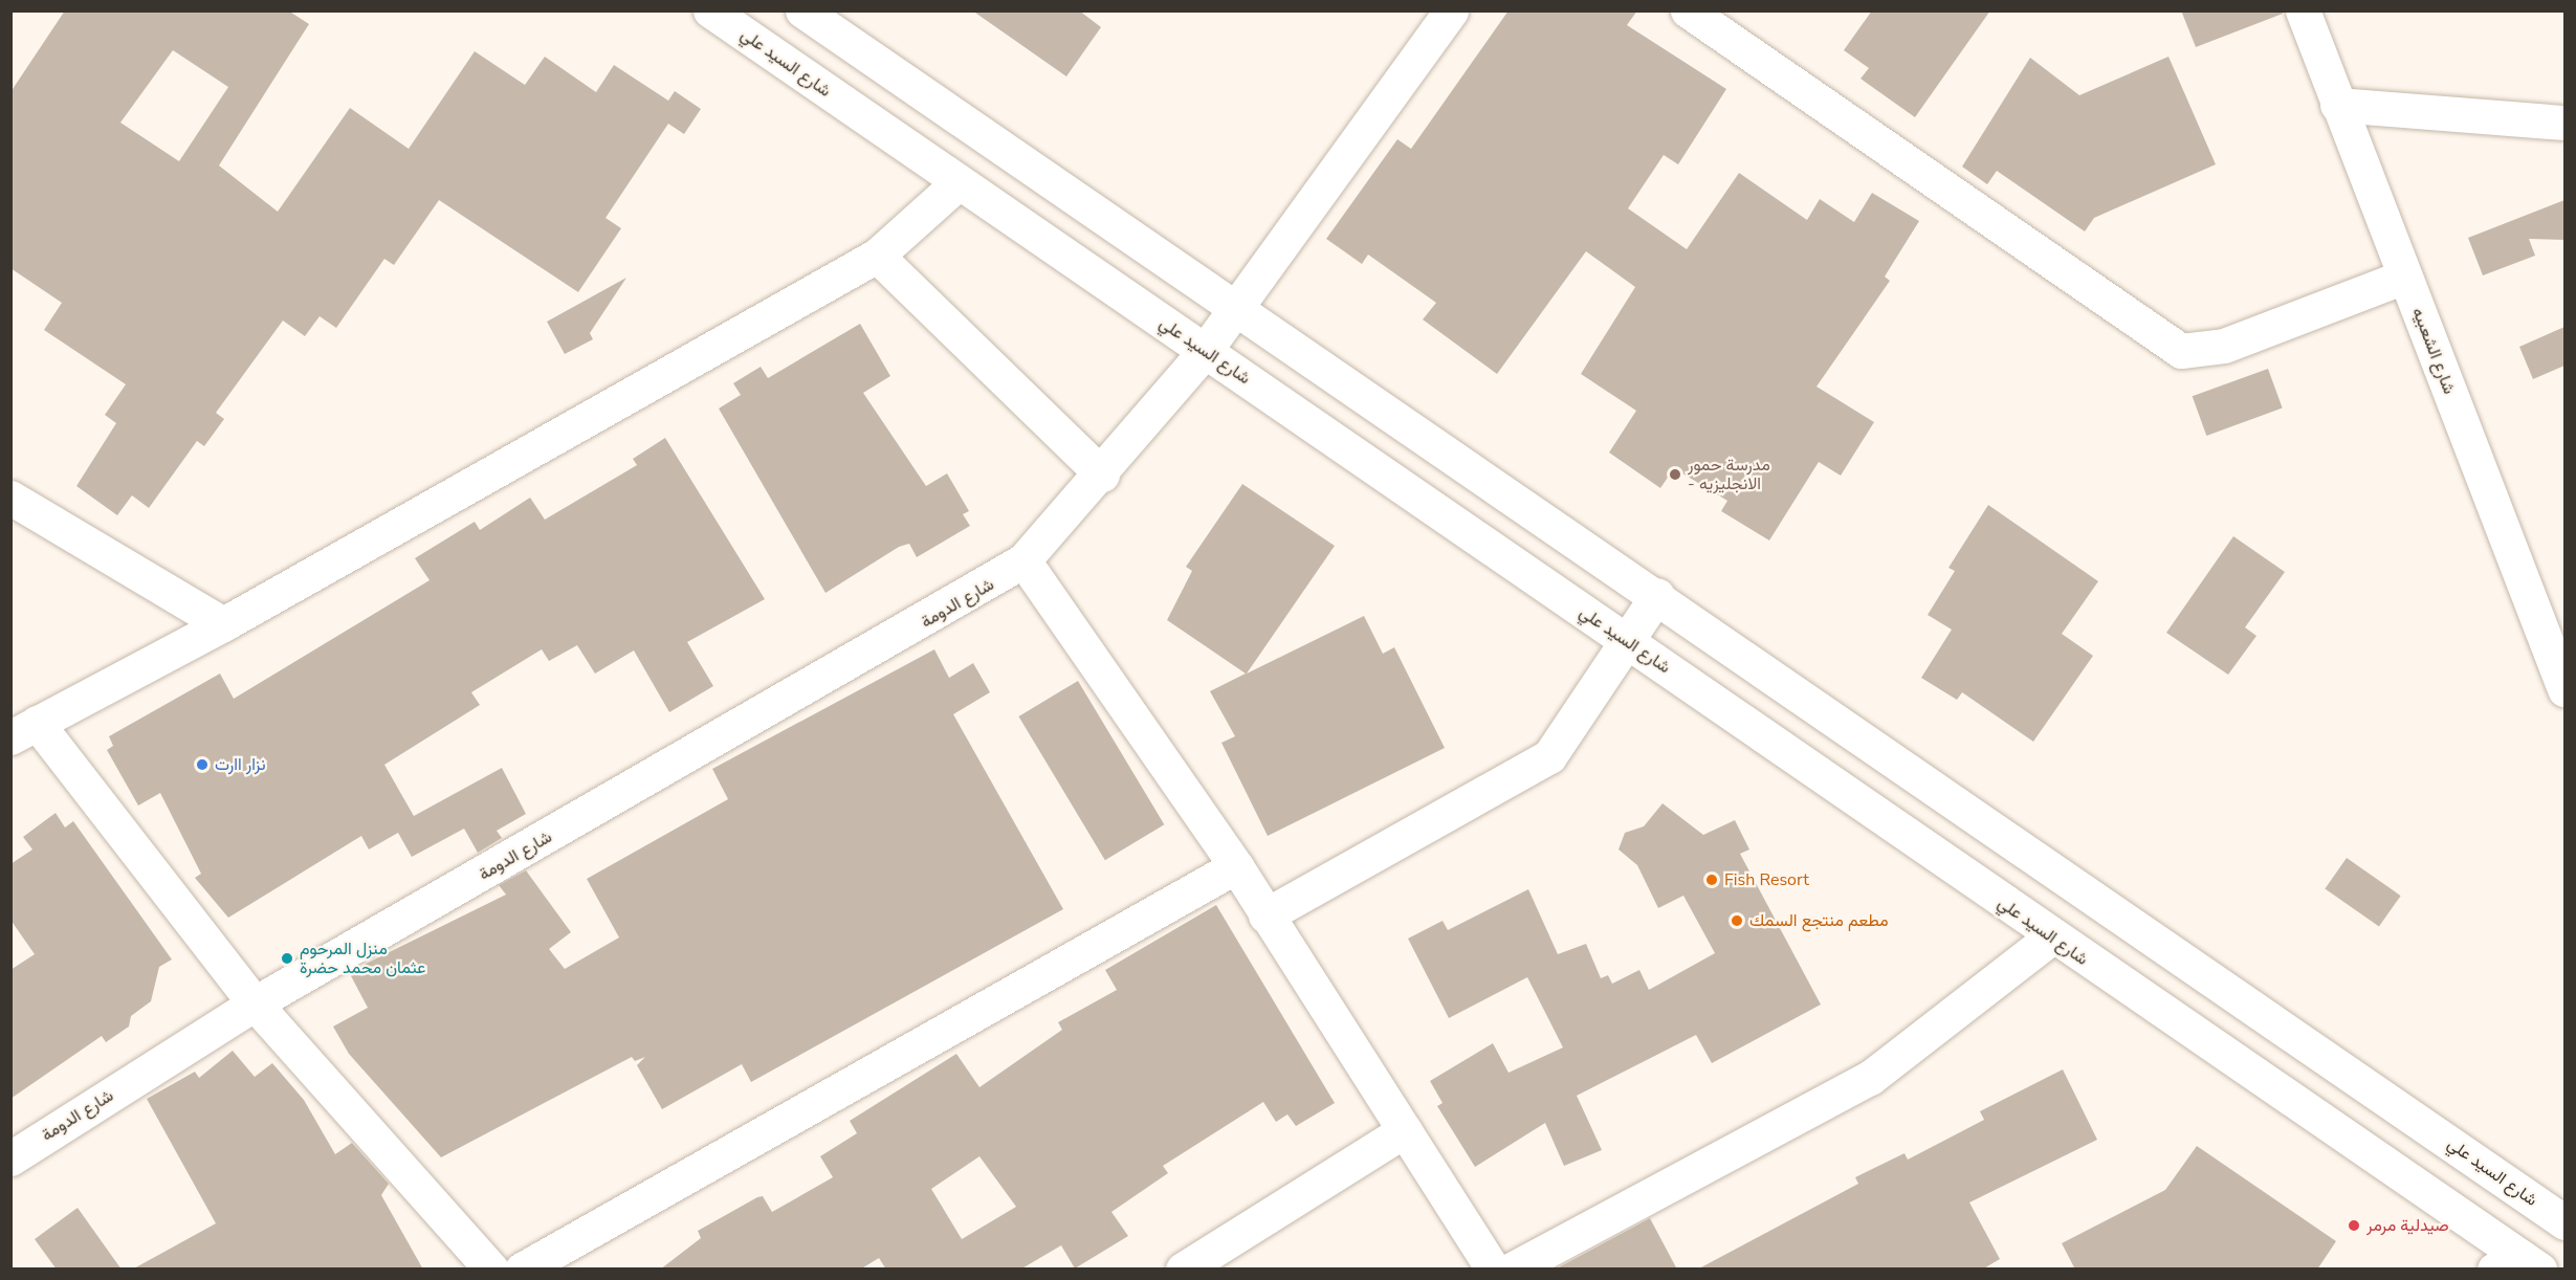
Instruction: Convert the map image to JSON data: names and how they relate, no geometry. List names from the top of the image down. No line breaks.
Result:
{"streets":{"street":["شارع السيد علي","شارع الشعبيه","شارع الدومة"]},"crossings":[["شارع السيد علي","شارع الدومة"]],"places":["مدرسة حمور - الانجليزيه","نزار اارت","Fish Resort","مطعم منتجع السمك","منزل المرحوم عثمان محمد حضرة","صيدلية مرمر"]}
